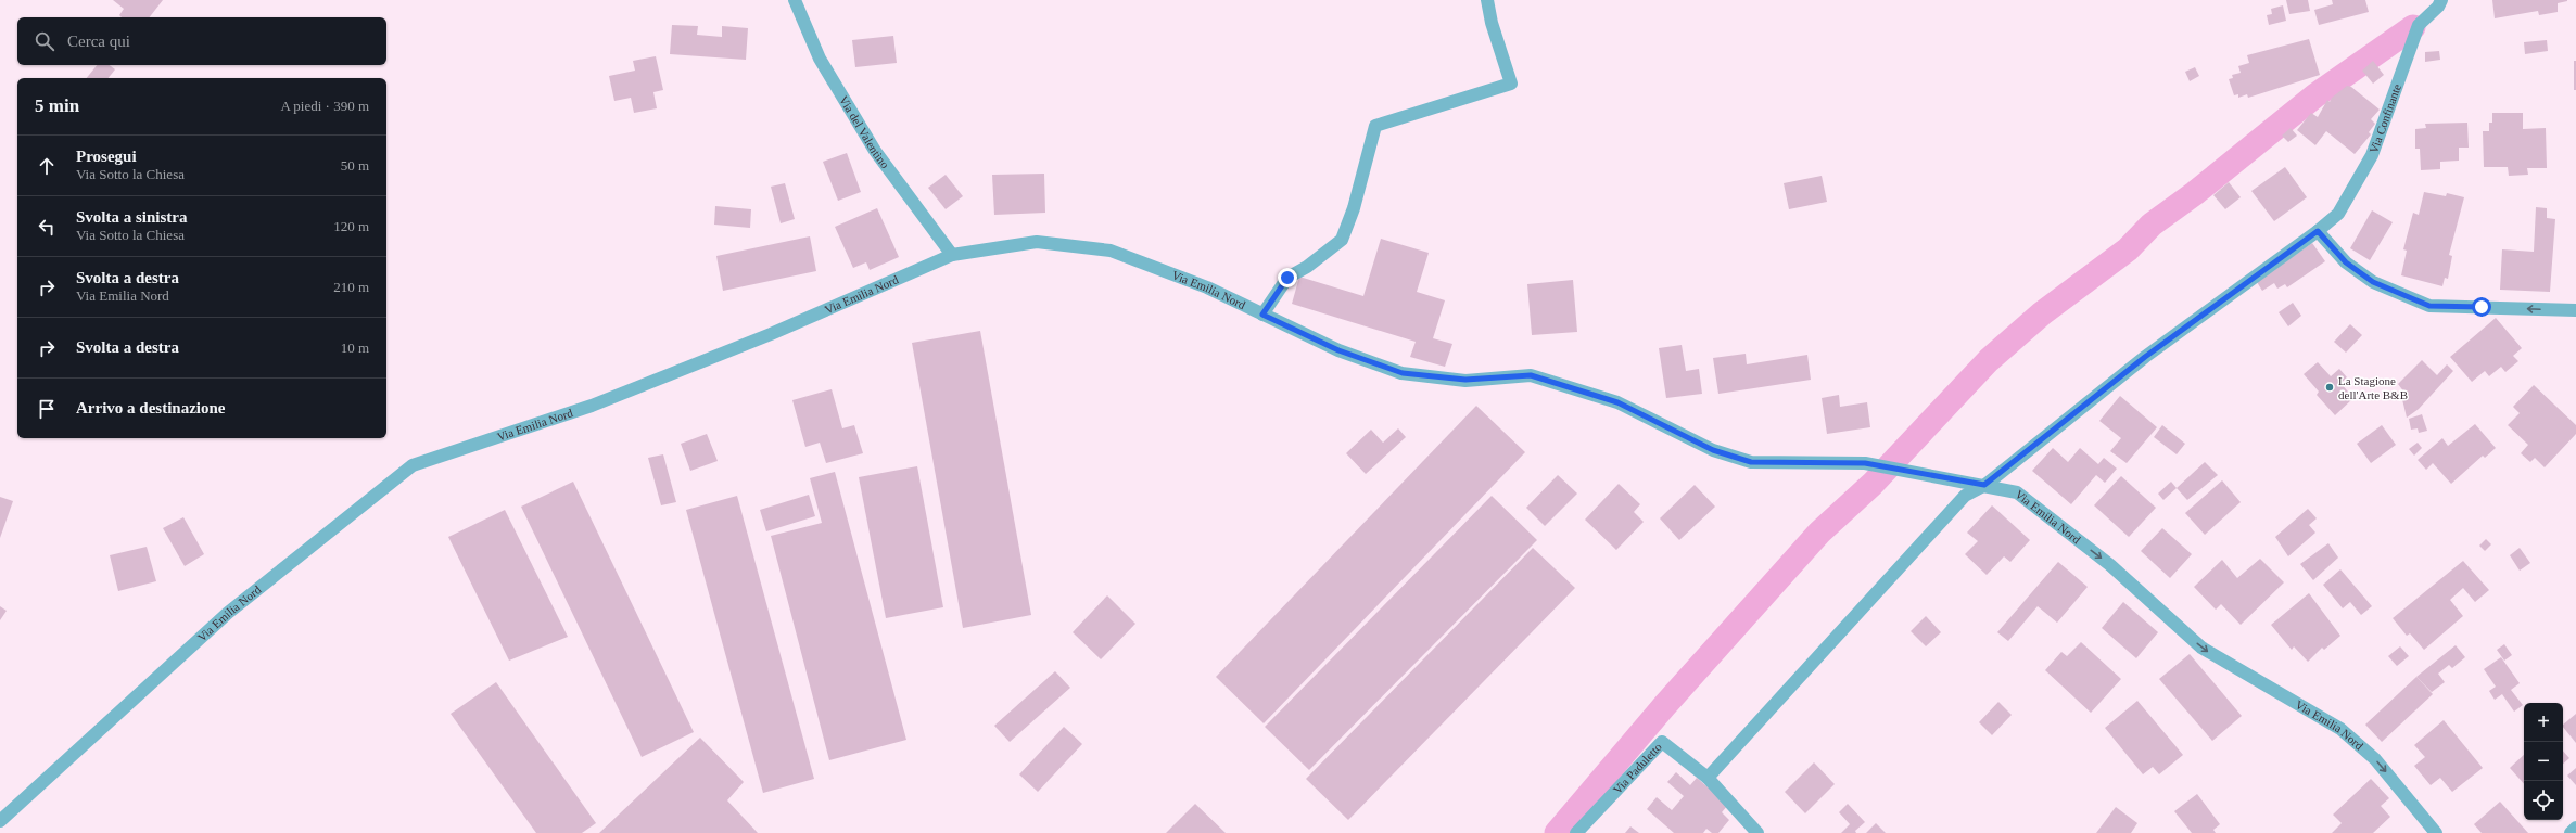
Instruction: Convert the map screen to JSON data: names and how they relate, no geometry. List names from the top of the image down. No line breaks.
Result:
{"streets":{"street":["Via Confinante","Via del Valentino","Via Emilia Nord","Via Paduletto"]},"crossings":[["Via Confinante","Via Emilia Nord"],["Via Confinante","Via Paduletto"],["Via del Valentino","Via Emilia Nord"]],"places":["La Stagione dell'Arte B&B"],"page":{"search":"Cerca qui","heading":["5 min","A piedi · 390 m"],"list":[["Prosegui","Via Sotto la Chiesa","50 m"],["Svolta a sinistra","Via Sotto la Chiesa","120 m"],["Svolta a destra","Via Emilia Nord","210 m"],["Svolta a destra","10 m"],"Arrivo a destinazione"],"map_buttons":["+","−"]}}
